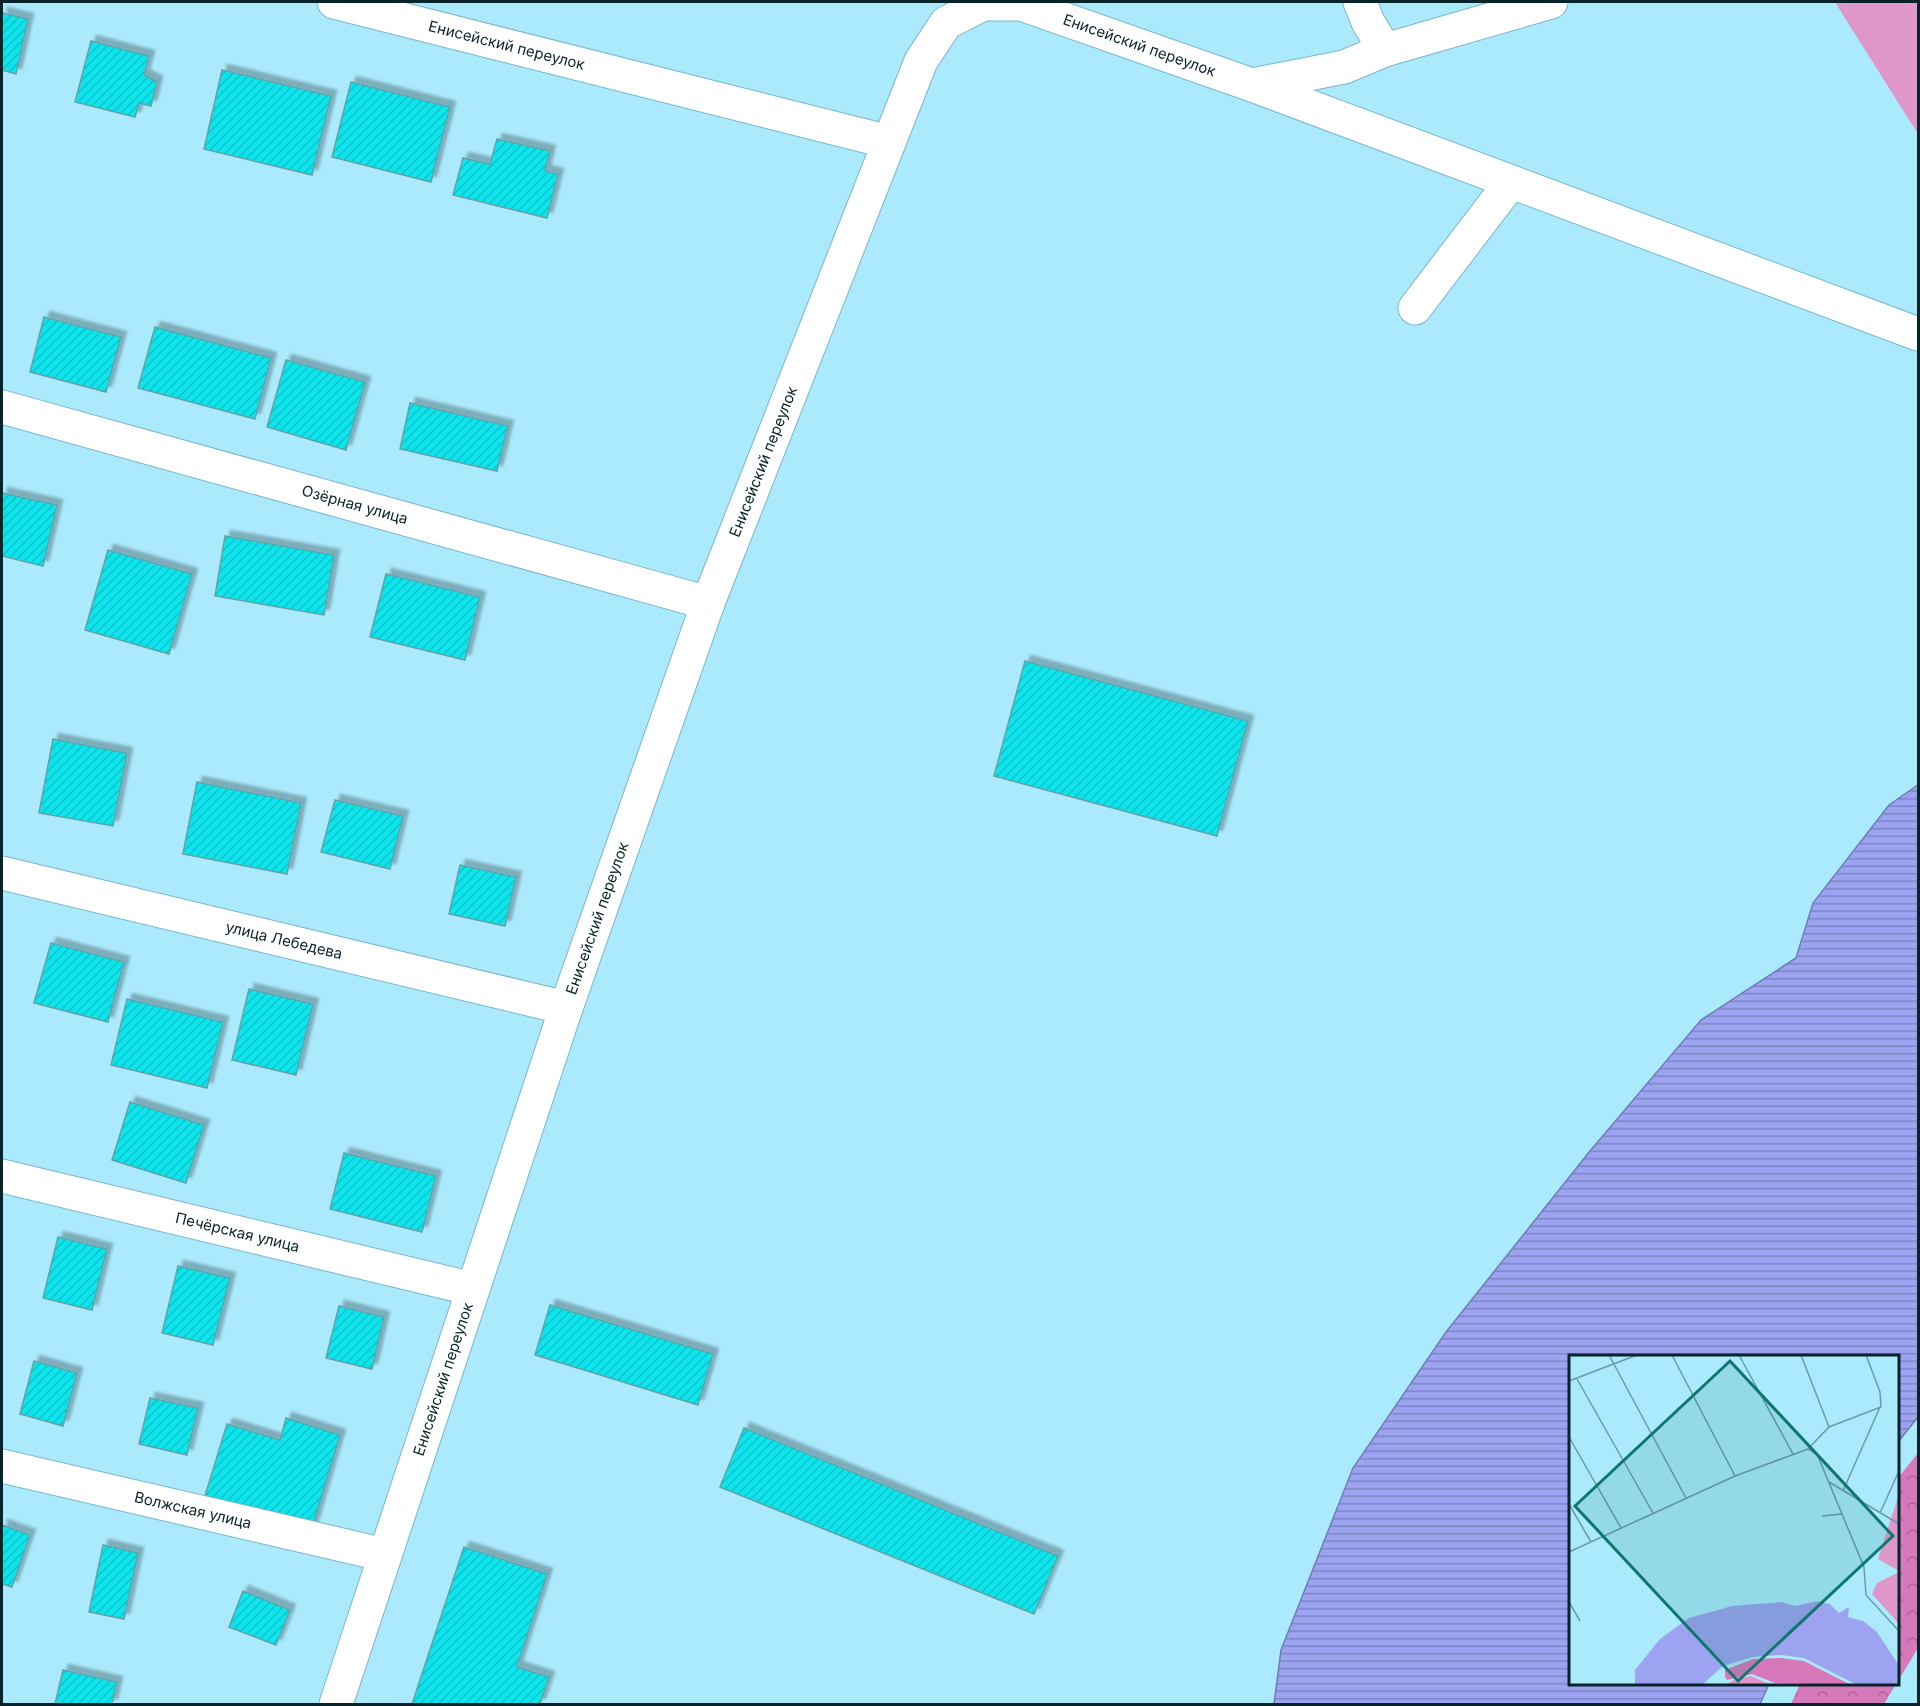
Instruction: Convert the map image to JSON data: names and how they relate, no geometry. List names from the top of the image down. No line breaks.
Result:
{"streets":{"street":["Енисейский переулок","Озёрная улица","улица Лебедева","Печёрская улица","Волжская улица"]},"crossings":[["Енисейский переулок","Озёрная улица"],["Енисейский переулок","улица Лебедева"],["Енисейский переулок","Печёрская улица"],["Енисейский переулок","Волжская улица"]]}
